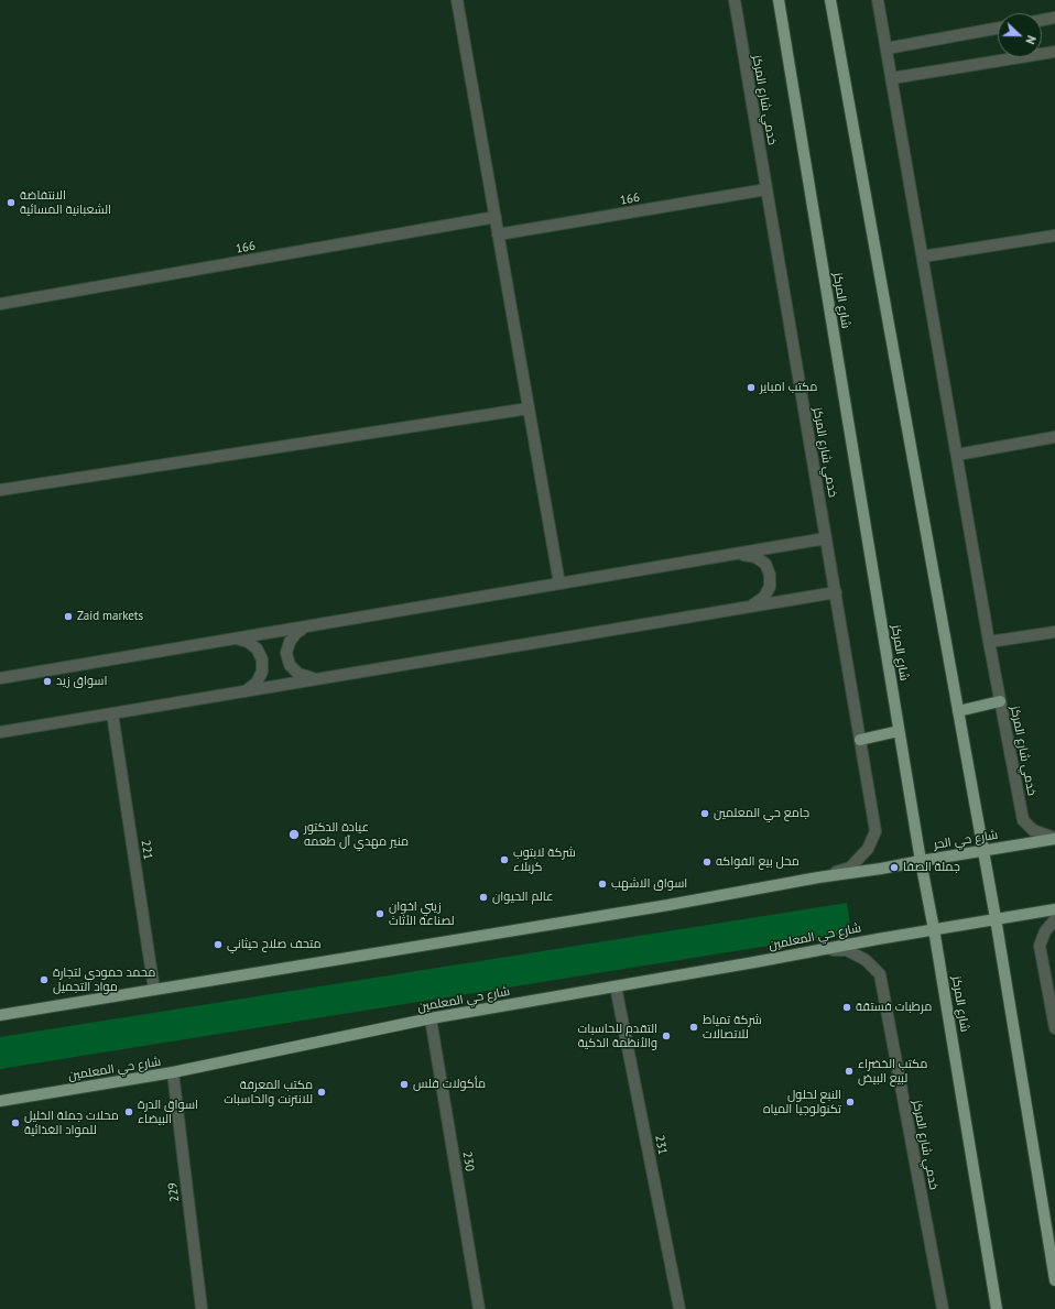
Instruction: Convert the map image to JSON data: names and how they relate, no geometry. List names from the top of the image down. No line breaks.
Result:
{"streets":{"main road":["شارع المركز","شارع حي الحر","شارع حي المعلمين"],"street":["خدمي شارع المركز","166","221","231","230","229"]},"crossings":[["خدمي شارع المركز","166"],["خدمي شارع المركز","شارع حي الحر"],["خدمي شارع المركز","شارع حي المعلمين"],["شارع المركز","شارع حي الحر"],["شارع المركز","شارع حي المعلمين"],["شارع حي المعلمين","231"],["شارع حي المعلمين","230"],["شارع حي المعلمين","229"]],"places":["الانتفاضة الشعبانية المسائية","مكتب امباير","Zaid markets","اسواق زيد","جامع حي المعلمين","عيادة الدكتور منير مهدي آل طعمه","شركة لابتوب كربلاء","محل بيع الفواكه","جملة الصفا","اسواق الاشهب","عالم الحيوان","زيني اخوان لصناعة الأثاث","متحف صلاح حيثاني","محمد حمودي لتجارة مواد التجميل","مرطبات فستقة","شركة تمياط للاتصالات","التقدم للحاسبات والأنظمة الذكية","مكتب الخضراء لبيع البيض","مأكولات فلس","مكتب المعرفة للانترنت والحاسبات","النبع لحلول تكنولوجيا المياه","اسواق الدرة البيضاء","محلات جملة الخليل للمواد الغذائية"],"north":"right"}
